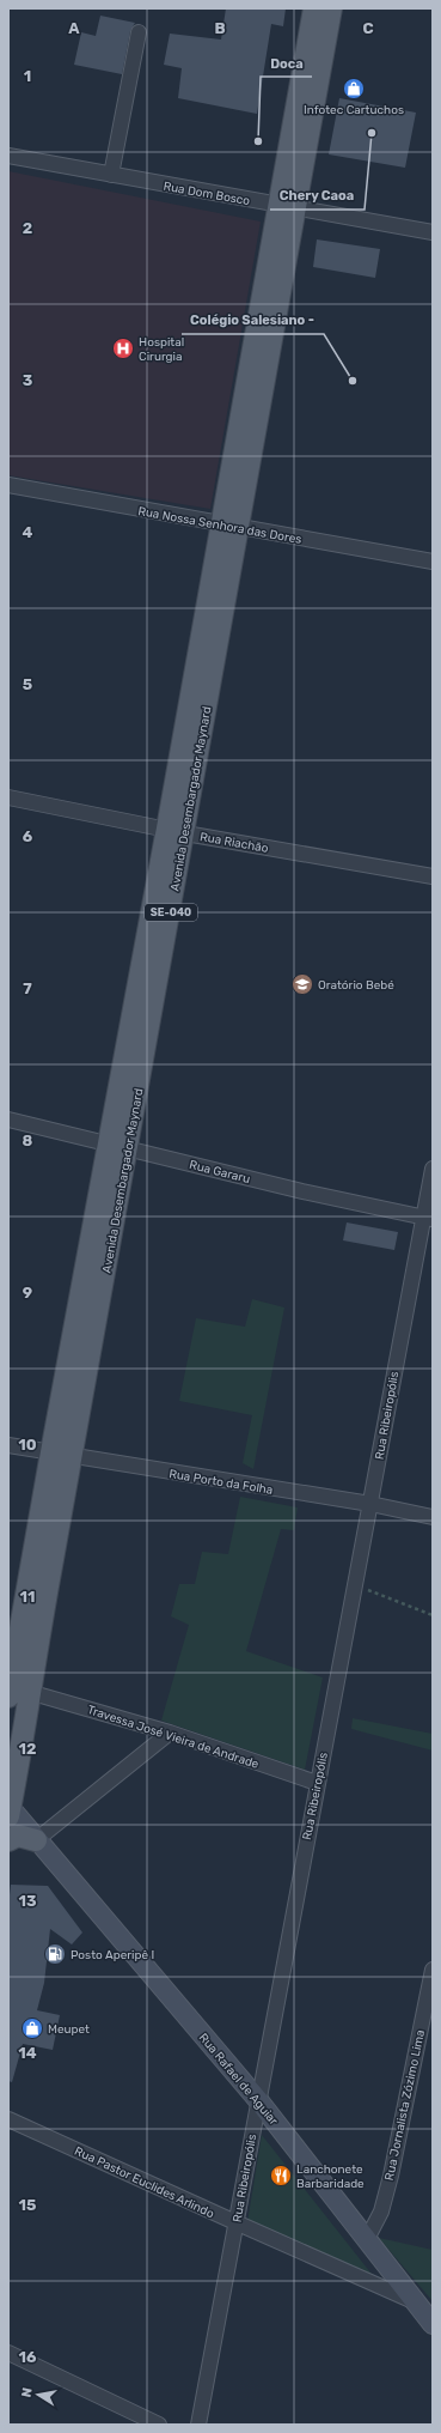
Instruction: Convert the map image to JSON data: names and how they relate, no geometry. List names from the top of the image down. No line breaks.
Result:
{"streets":{"main road":["Avenida Desembargador Maynard","SE-040"],"street":["Rua Dom Bosco","Rua Nossa Senhora das Dores","Rua Riachão","Rua Gararu","Rua Ribeiropólis","Rua Porto da Folha","Travessa José Vieira de Andrade","Rua Rafael de Aguiar","Rua Jornalista Zózimo Lima","Rua Pastor Euclides Arlindo"]},"crossings":[["Rua Dom Bosco","Avenida Desembargador Maynard"],["Rua Nossa Senhora das Dores","Avenida Desembargador Maynard"],["Avenida Desembargador Maynard","Rua Riachão"],["Avenida Desembargador Maynard","Rua Gararu"],["Avenida Desembargador Maynard","Rua Porto da Folha"],["Avenida Desembargador Maynard","Travessa José Vieira de Andrade"],["Avenida Desembargador Maynard","Rua Rafael de Aguiar"],["Rua Gararu","Rua Ribeiropólis"],["Rua Ribeiropólis","Rua Porto da Folha"],["Rua Ribeiropólis","Travessa José Vieira de Andrade"],["Rua Ribeiropólis","Rua Rafael de Aguiar"],["Rua Ribeiropólis","Rua Pastor Euclides Arlindo"],["Rua Rafael de Aguiar","Rua Jornalista Zózimo Lima"],["Rua Rafael de Aguiar","Rua Pastor Euclides Arlindo"]],"places":{"shop":["Infotec Cartuchos","Meupet"],"other":["Chery Caoa","Doca","Colégio Salesiano -"],"hospital":["Hospital Cirurgia"],"school or university":["Oratório Bebé"],"fuel station":["Posto Aperipê I"],"restaurant":["Lanchonete Barbaridade"]},"north":"left","grid":{"columns":["A","B","C"],"rows":["1","2","3","4","5","6","7","8","9","10","11","12","13","14","15","16"]}}
